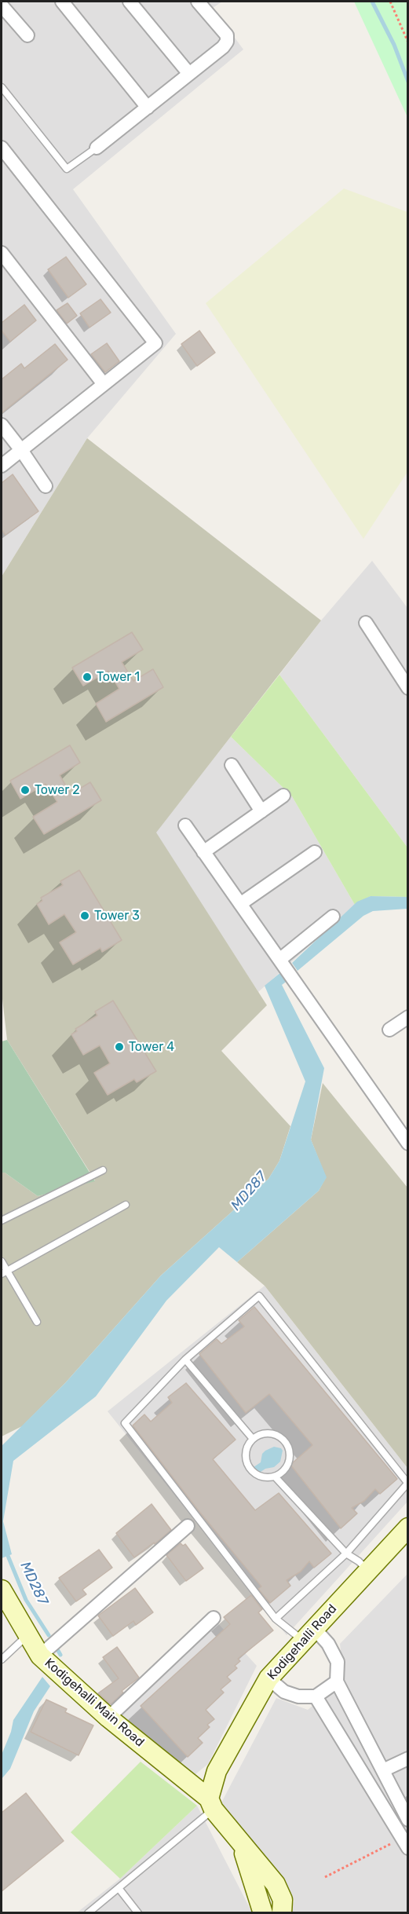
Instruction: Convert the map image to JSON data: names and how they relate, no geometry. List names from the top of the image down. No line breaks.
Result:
{"streets":{"street":["Kodigehalli Road","Kodigehalli Main Road"]},"crossings":[["Kodigehalli Road","Kodigehalli Main Road"]],"water":["MD287"],"places":["Tower 1","Tower 2","Tower 3","Tower 4"]}
